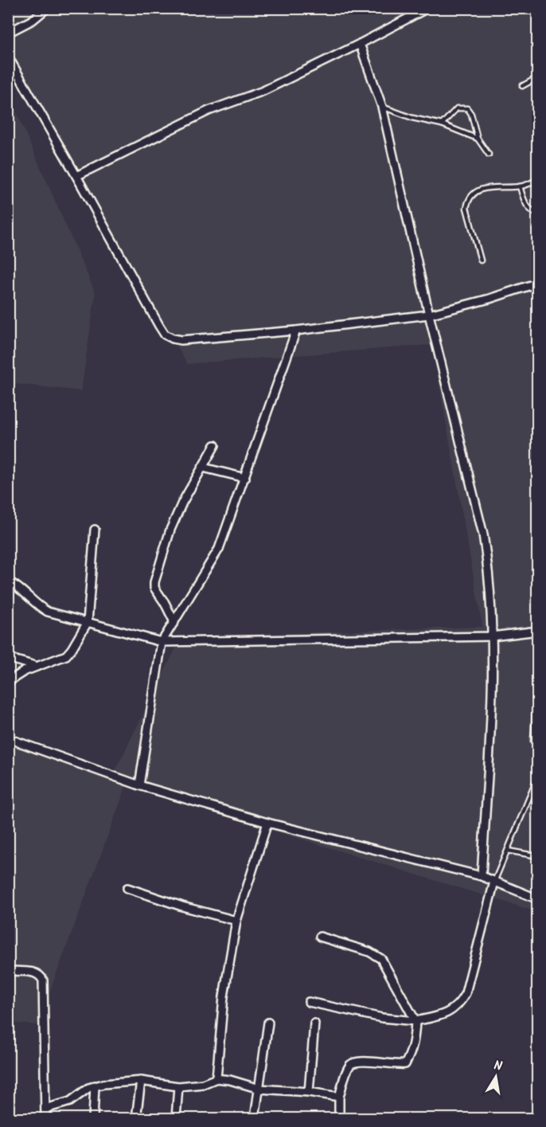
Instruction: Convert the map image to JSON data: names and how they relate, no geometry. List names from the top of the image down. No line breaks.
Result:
{"north":"top"}
